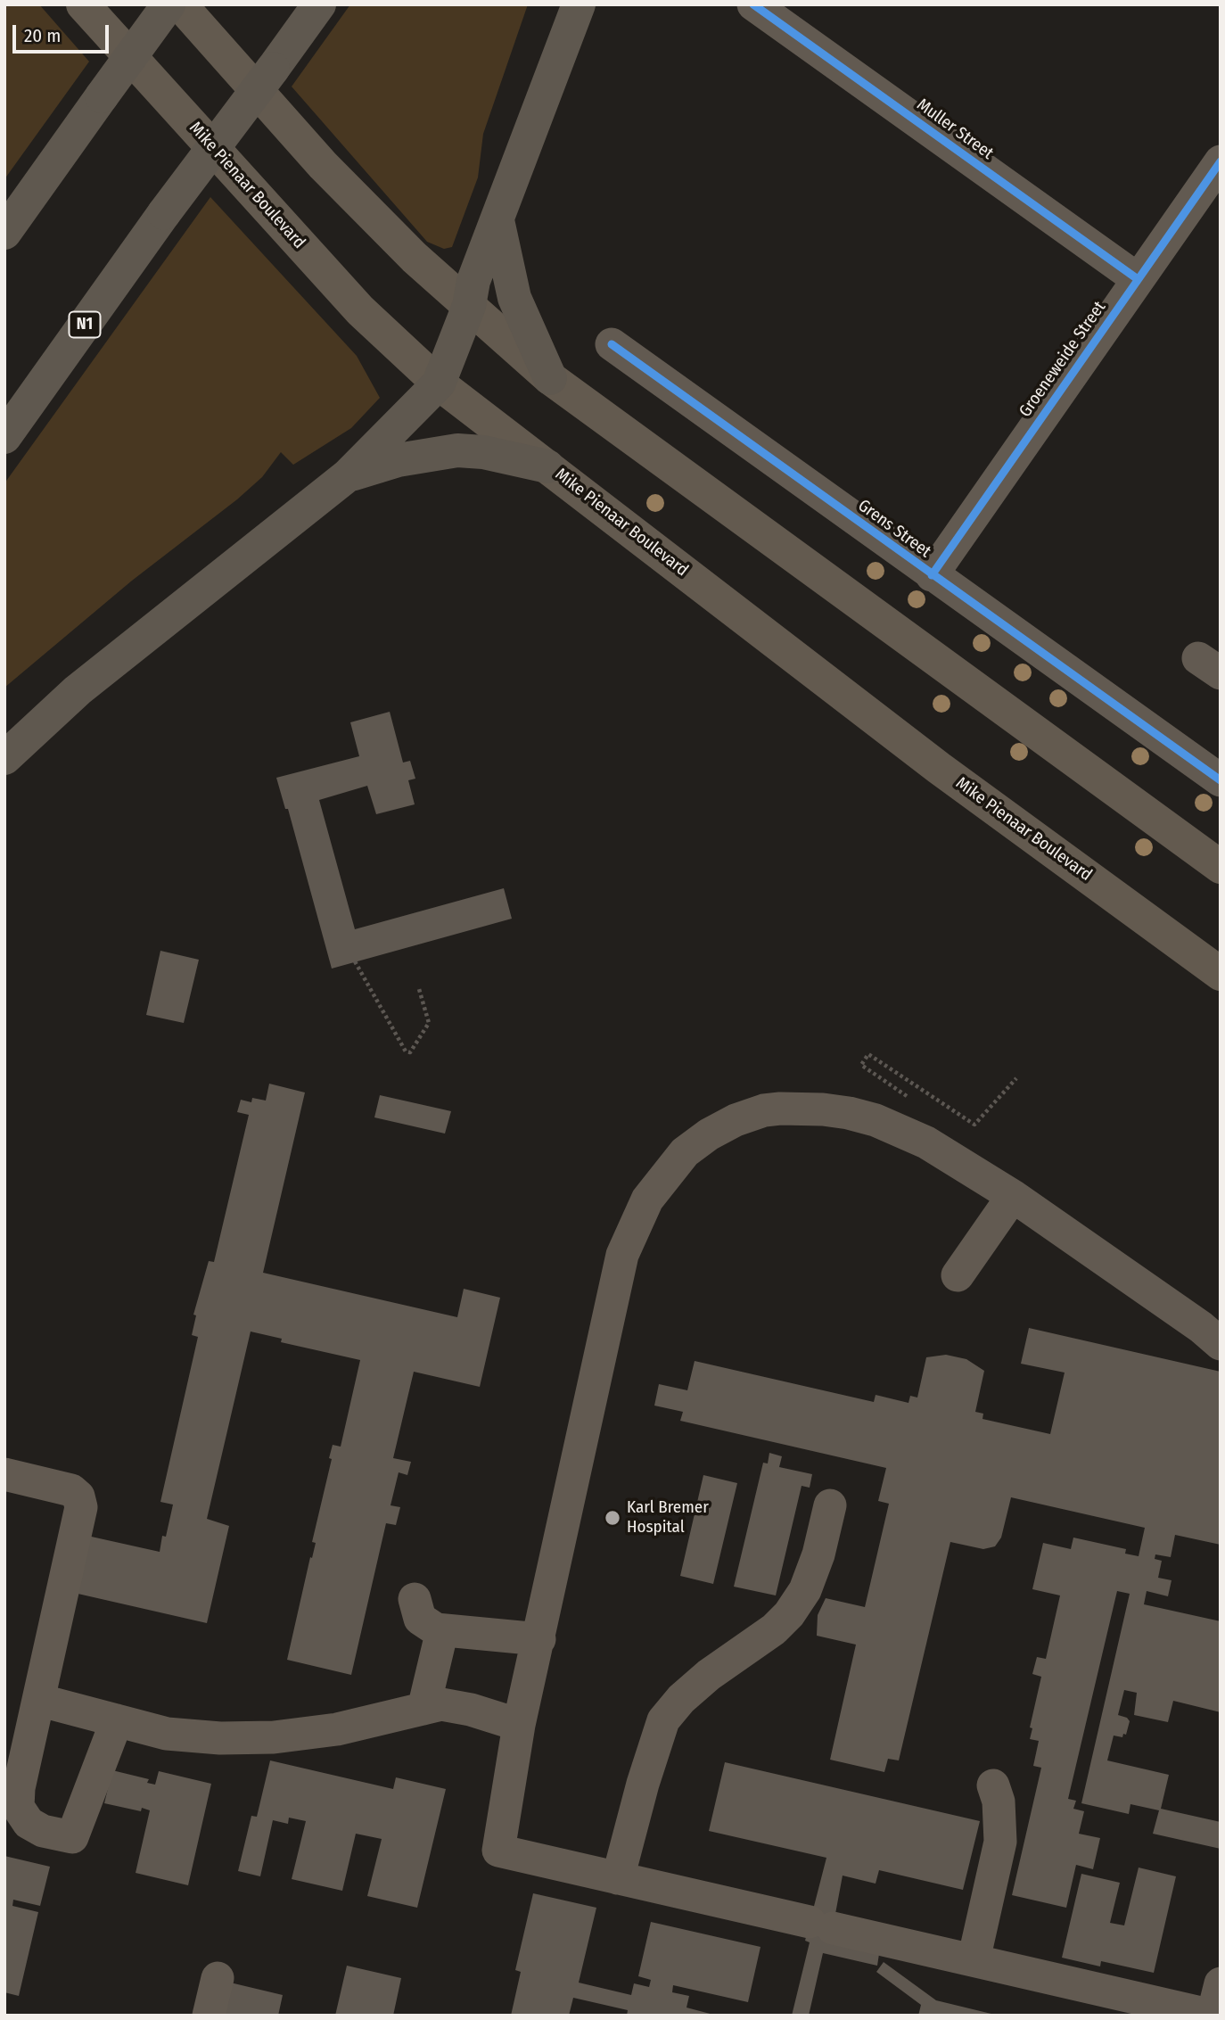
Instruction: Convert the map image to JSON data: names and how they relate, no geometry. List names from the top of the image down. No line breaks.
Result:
{"streets":{"highway":["N1"],"main road":["Mike Pienaar Boulevard"],"street":["Muller Street","Groeneweide Street","Grens Street"]},"crossings":[["Muller Street","Groeneweide Street"],["Groeneweide Street","Grens Street"]],"places":["Karl Bremer Hospital"],"scale_bar":"20 m"}
